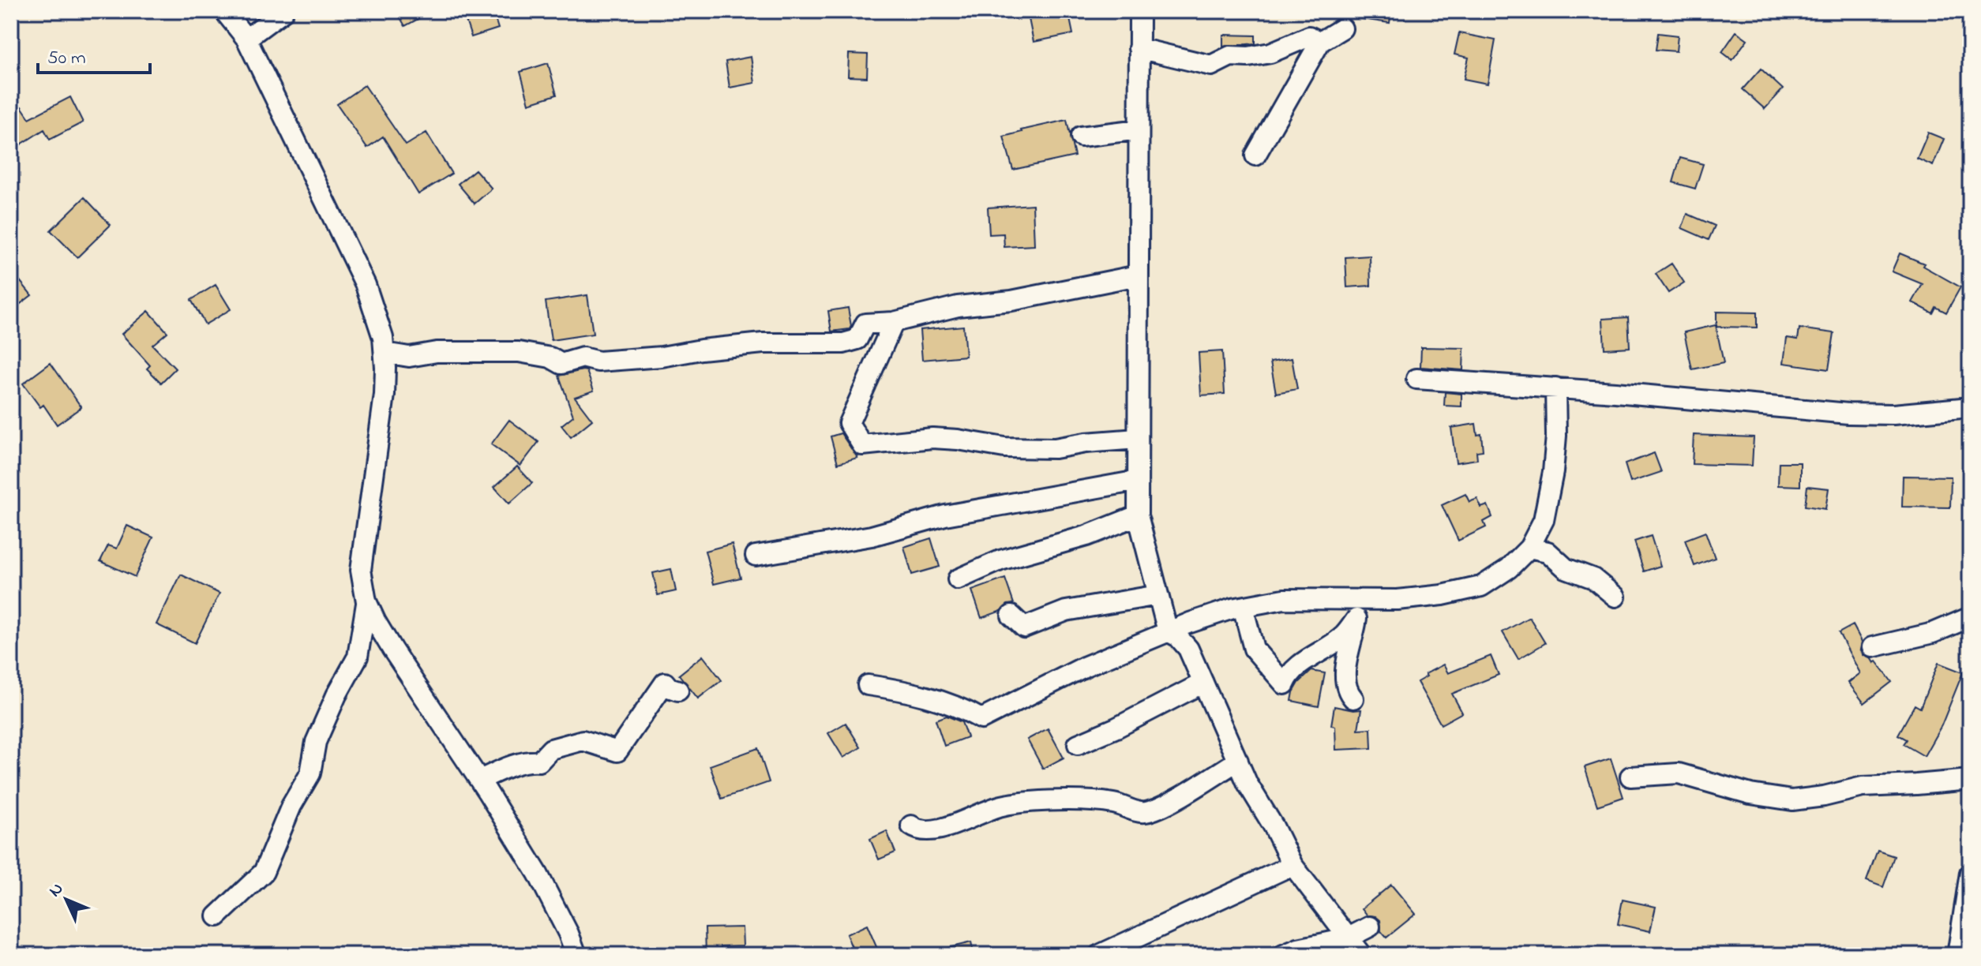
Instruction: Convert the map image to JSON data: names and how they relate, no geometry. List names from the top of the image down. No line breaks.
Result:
{"scale_bar":"50 m","north":"top left"}
